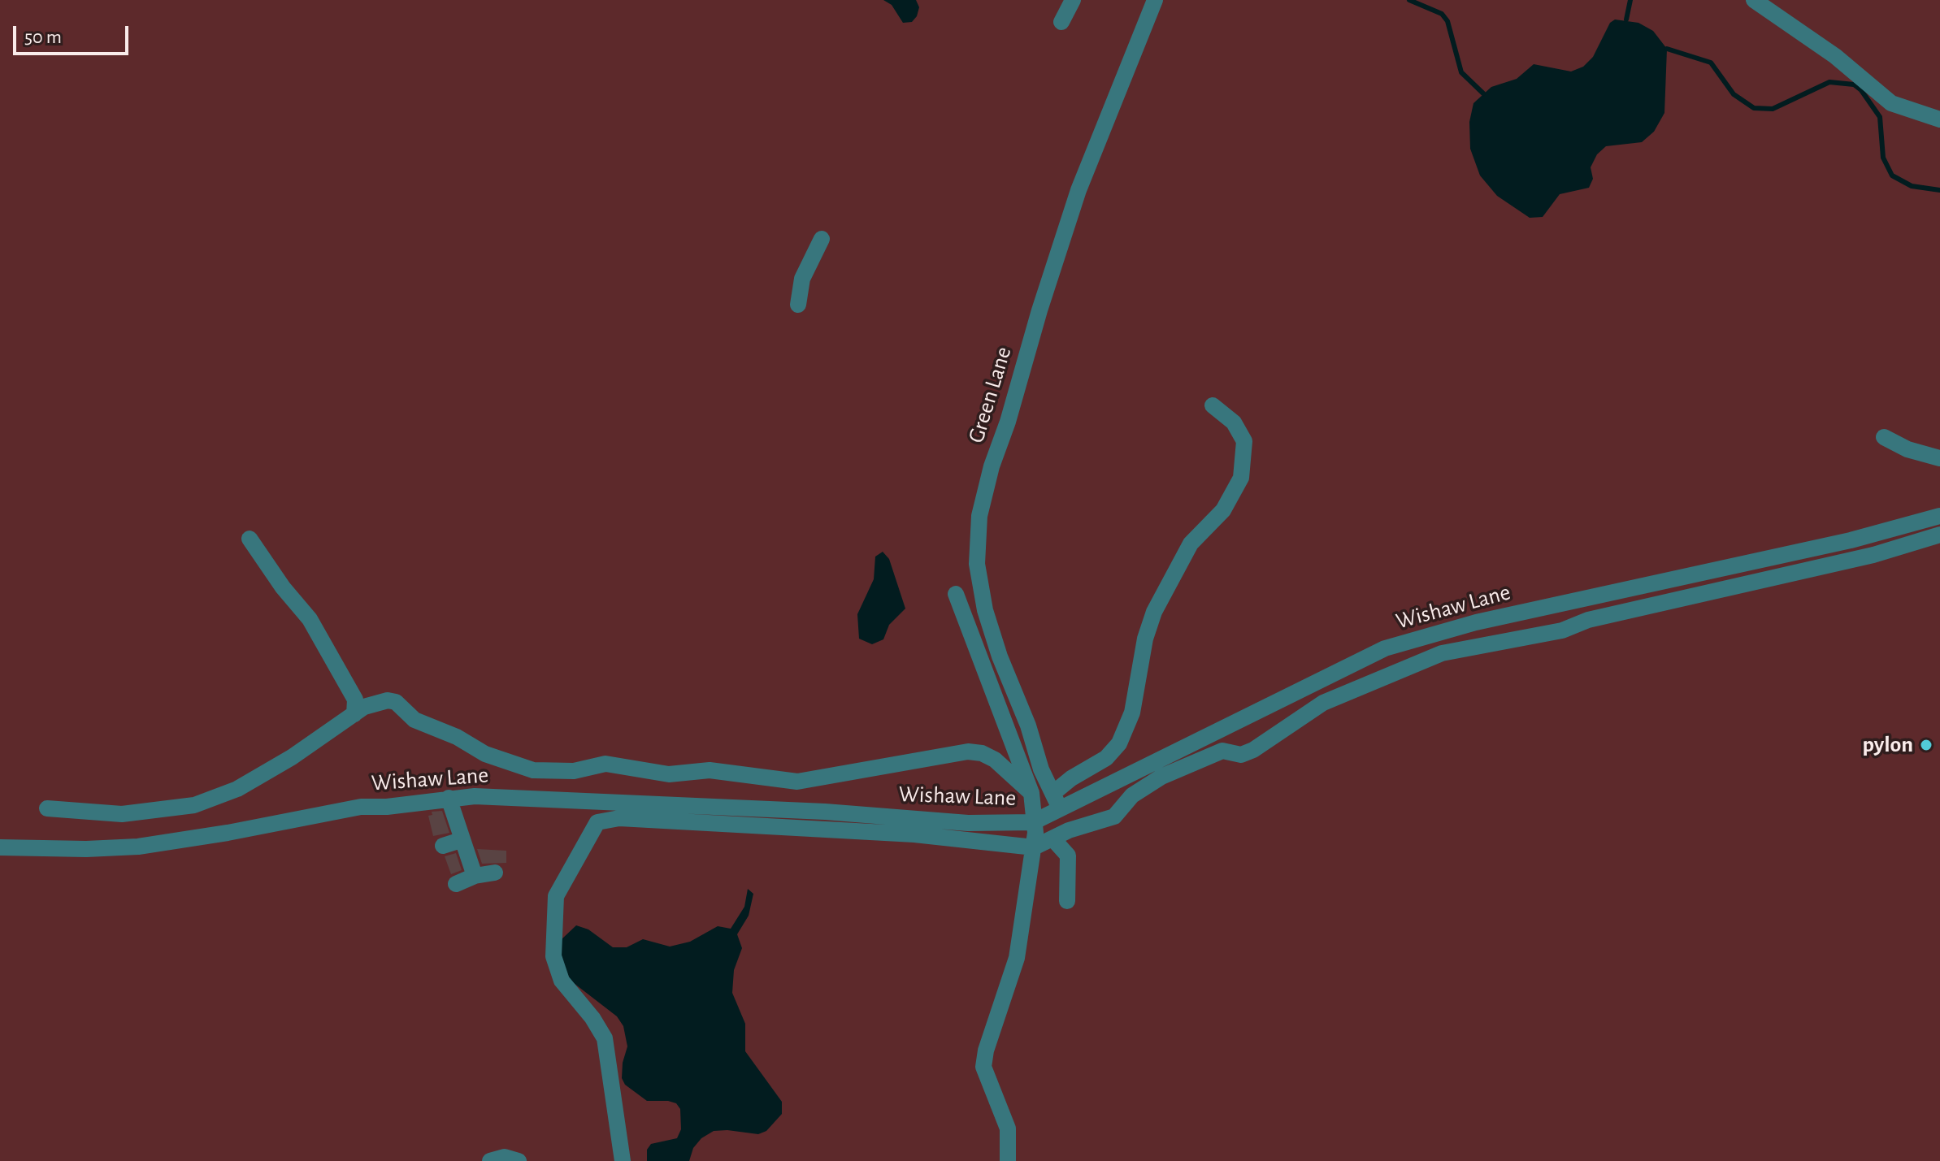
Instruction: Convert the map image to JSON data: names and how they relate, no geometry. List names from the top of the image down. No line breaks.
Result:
{"streets":{"street":["Green Lane","Wishaw Lane"]},"crossings":[["Green Lane","Wishaw Lane"]],"places":["pylon"],"scale_bar":"50 m"}
